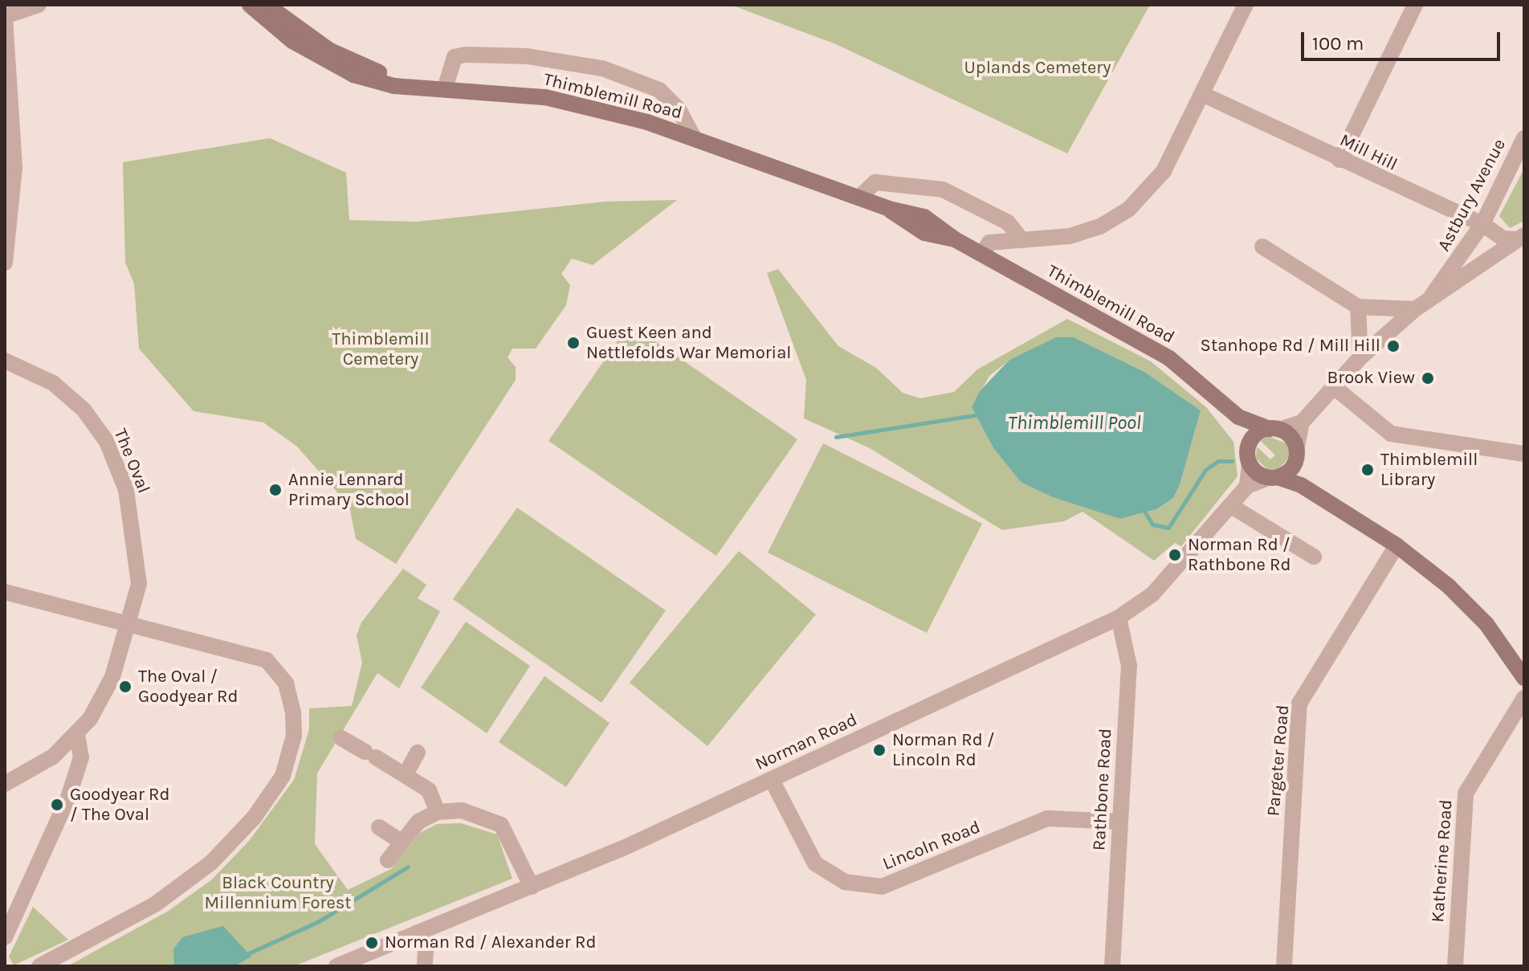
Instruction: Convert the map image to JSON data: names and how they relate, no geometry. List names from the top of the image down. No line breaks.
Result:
{"streets":{"main road":["Thimblemill Road"],"street":["Mill Hill","Astbury Avenue","The Oval","Norman Road","Pargeter Road","Rathbone Road","Lincoln Road","Katherine Road"]},"crossings":[["Mill Hill","Astbury Avenue"],["Norman Road","Rathbone Road"],["Norman Road","Lincoln Road"],["Rathbone Road","Lincoln Road"]],"water":["Thimblemill Pool"],"parks":["Uplands Cemetery","Thimblemill Cemetery","Black Country Millennium Forest"],"places":["Guest Keen and Nettlefolds War Memorial","Stanhope Rd / Mill Hill","Brook View","Thimblemill Library","Annie Lennard Primary School","Norman Rd / Rathbone Rd","The Oval / Goodyear Rd","Norman Rd / Lincoln Rd","Goodyear Rd / The Oval","Norman Rd / Alexander Rd"],"scale_bar":"100 m"}
